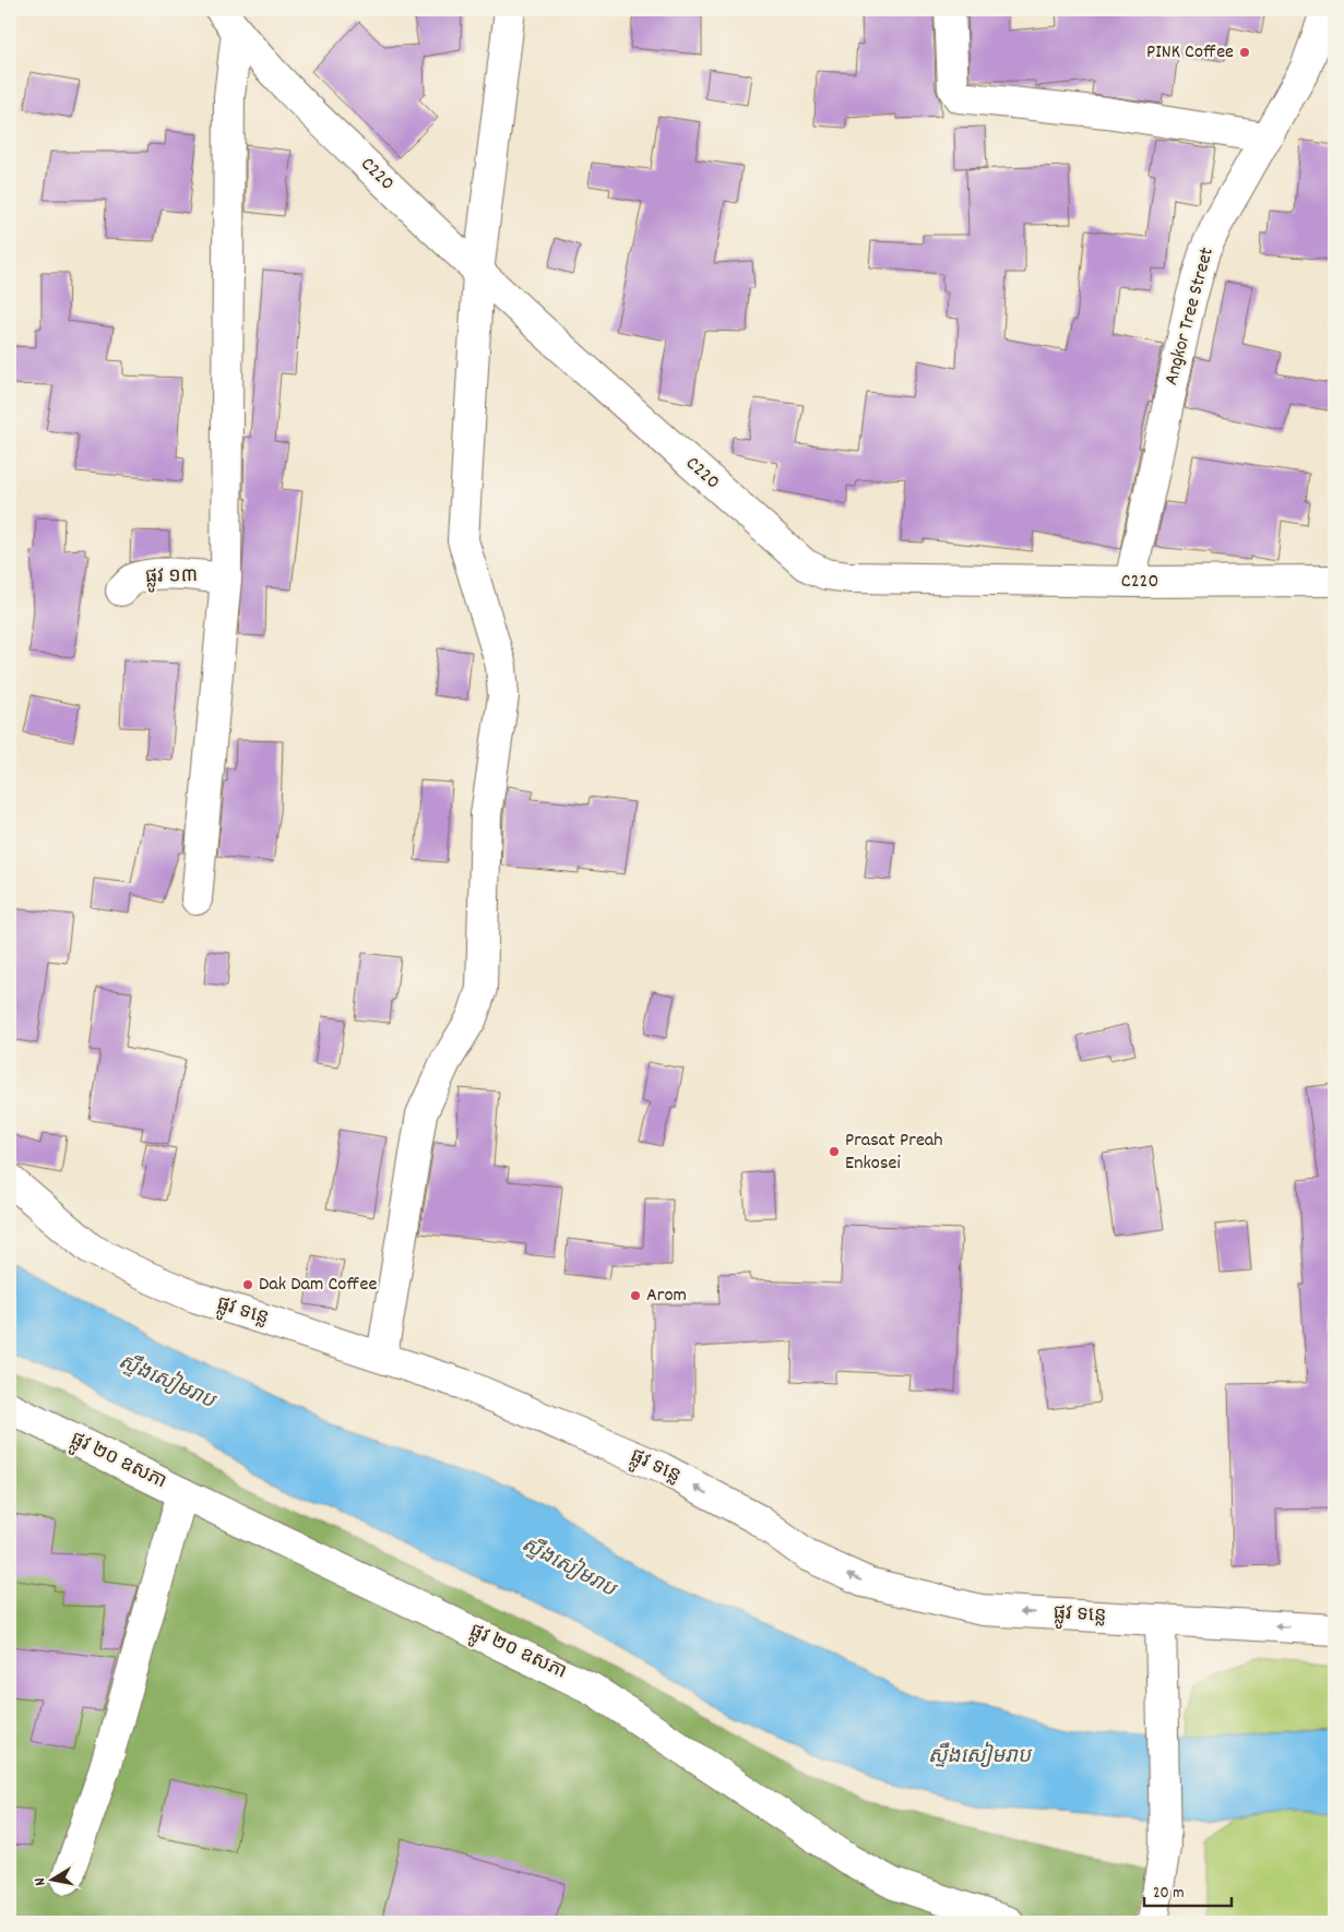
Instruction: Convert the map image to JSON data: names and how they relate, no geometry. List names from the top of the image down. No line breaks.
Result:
{"streets":{"street":["C220","Angkor Tree Street","ផ្លូវ ១៣","ផ្លូវ ទន្លេ","ផ្លូវ ២០ ឧសភា"]},"crossings":[["C220","Angkor Tree Street"]],"one_way":["ផ្លូវ ទន្លេ"],"water":["ស្ទឹងសៀមរាប"],"places":["PINK Coffee","Prasat Preah Enkosei","Dak Dam Coffee","Arom"],"scale_bar":"20 m","north":"left"}
